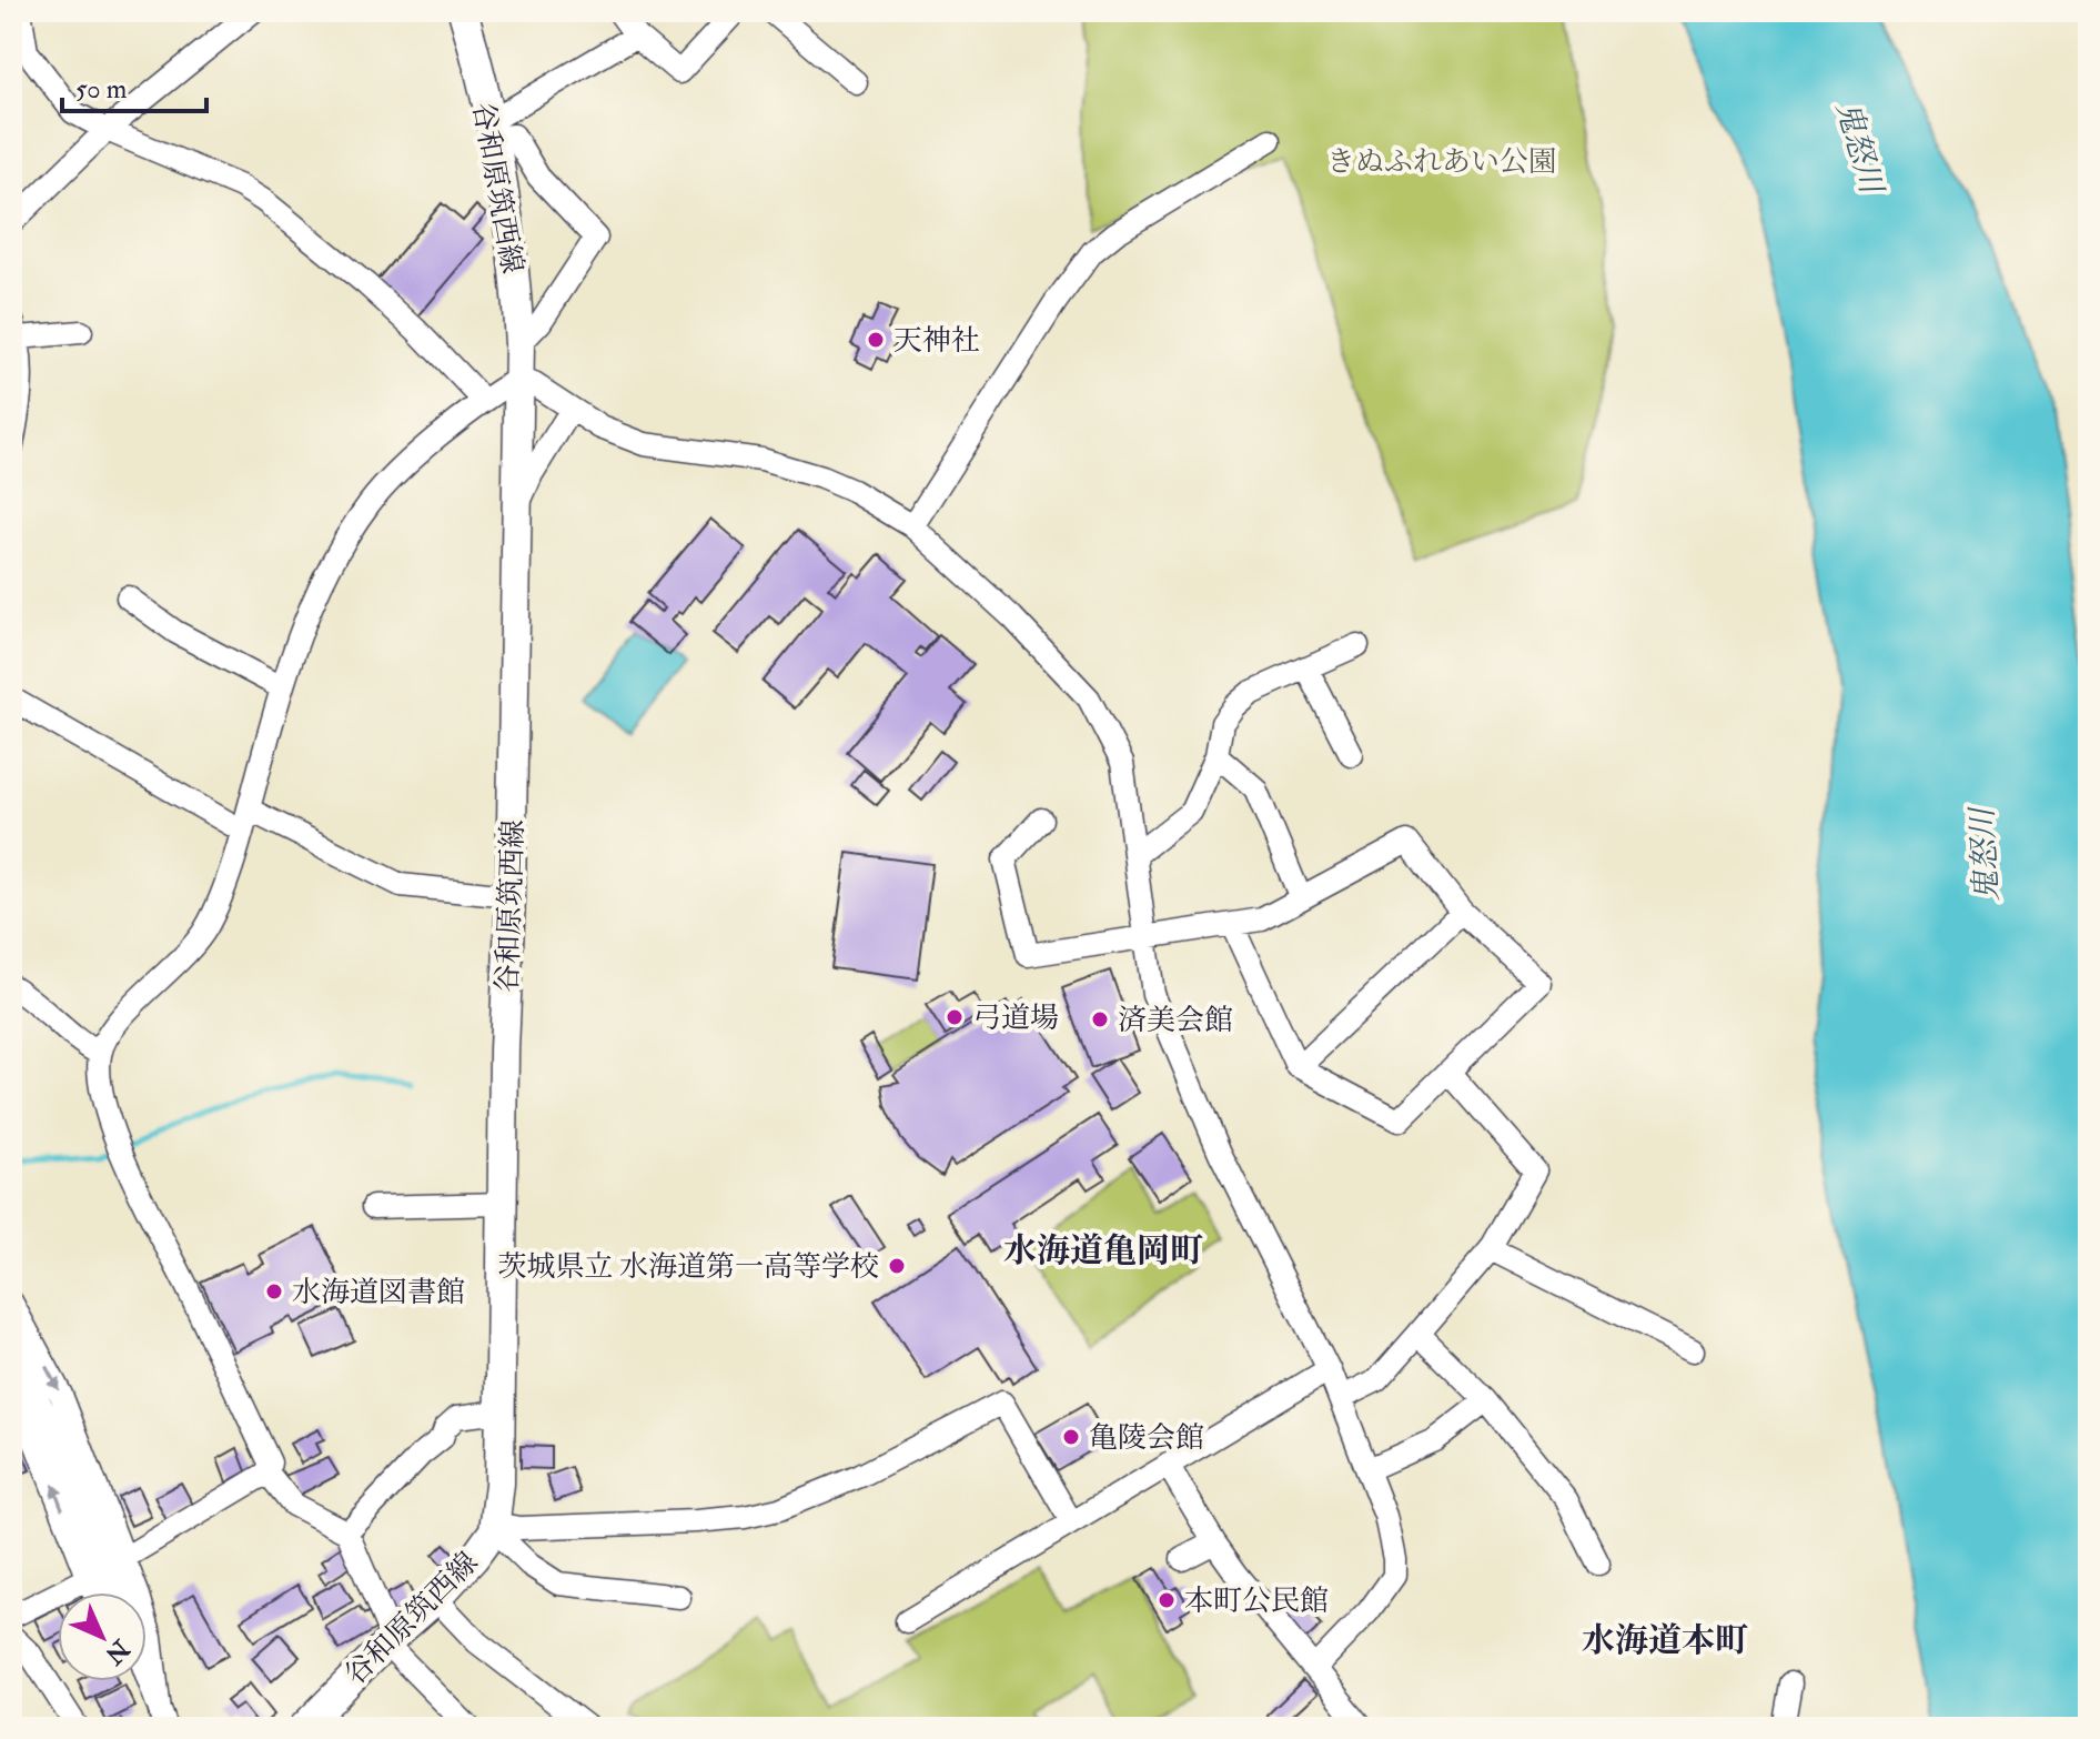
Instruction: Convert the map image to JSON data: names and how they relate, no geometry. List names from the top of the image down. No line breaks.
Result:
{"streets":{"main road":["谷和原筑西線"]},"districts":["水海道亀岡町","水海道本町"],"water":["鬼怒川"],"parks":["きぬふれあい公園"],"places":["天神社","弓道場","済美会館","茨城県立 水海道第一高等学校","水海道図書館","亀陵会館","本町公民館"],"scale_bar":"50 m","north":"bottom right"}
